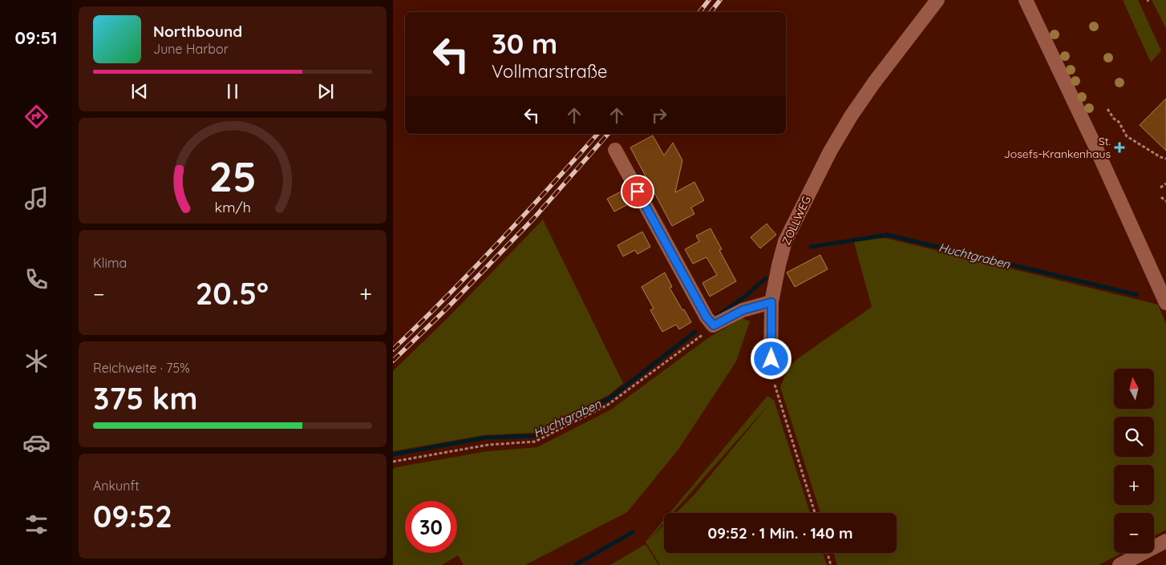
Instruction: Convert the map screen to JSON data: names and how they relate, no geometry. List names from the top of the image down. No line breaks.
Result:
{"streets":{"street":["ZOLLWEG"]},"water":["Huchtgraben"],"places":{"health":["St. Josefs-Krankenhaus"]},"north":"top","page":{"tabs":"09:51","turn":["30 m","Vollmarstraße"],"song":["Northbound","June Harbor"],"tile":["Klima",["Reichweite · 75%","375 km"],["Ankunft","09:52"]],"heat":["−","20.5°","+"],"map_buttons":["+","−"],"limit":"30","trip":"09:52 · 1 Min. · 140 m","gauge":["25","km/h"]}}
